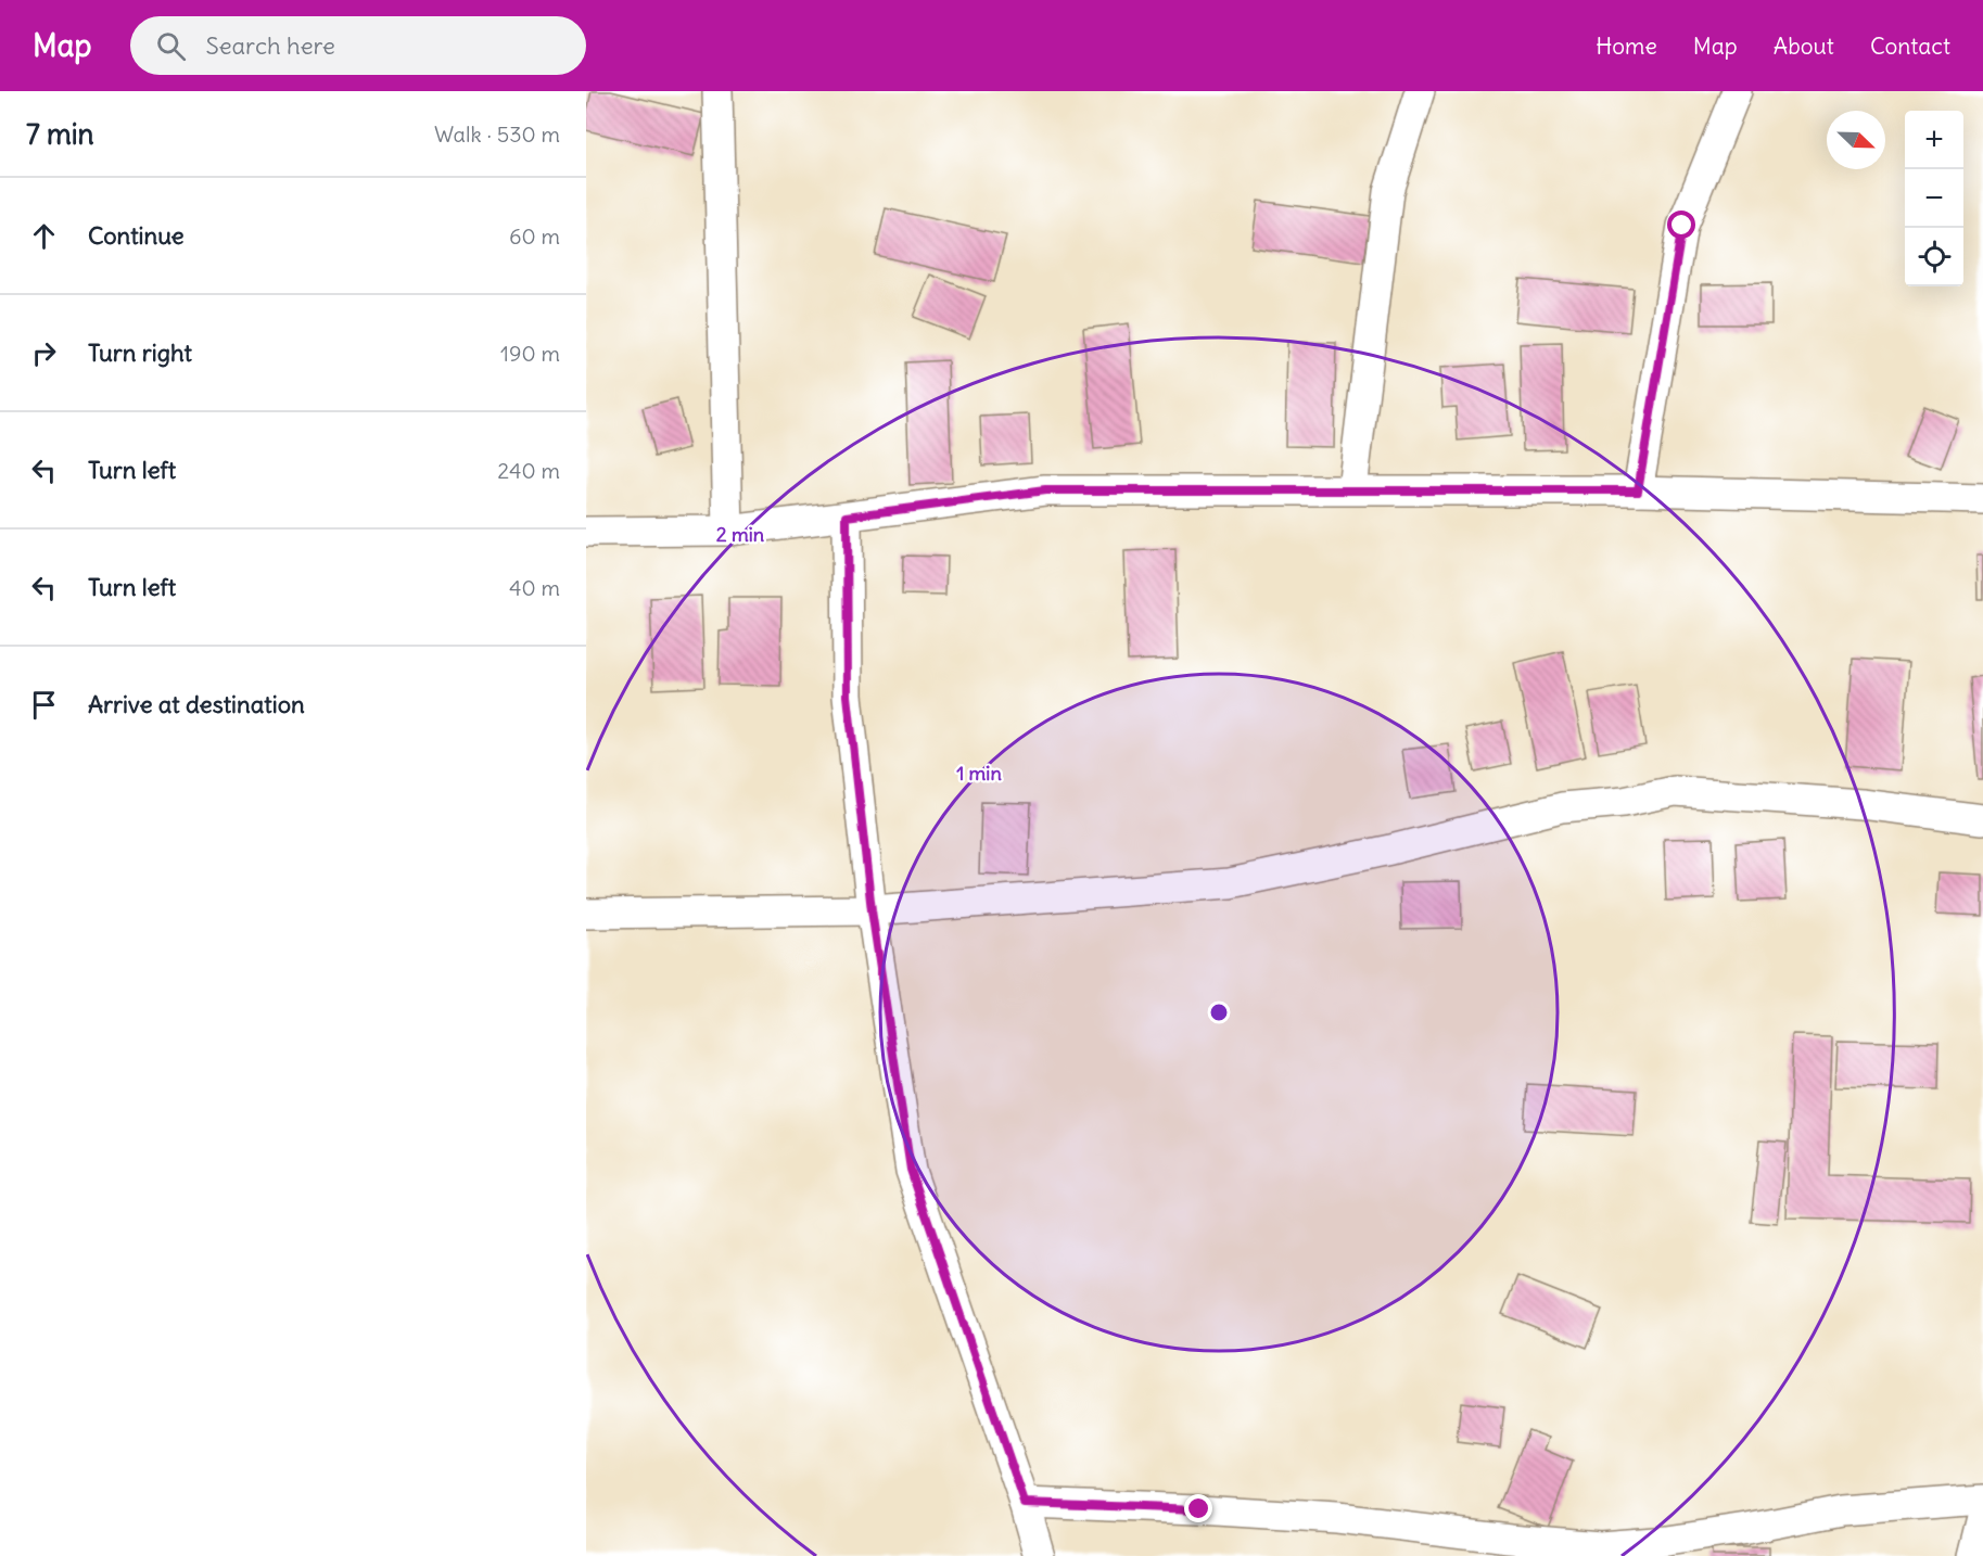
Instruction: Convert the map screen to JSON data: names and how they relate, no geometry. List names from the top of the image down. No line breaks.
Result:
{"north":"bottom right","page":{"header":"Map","search":"Search here","nav":["Home","Map","About","Contact"],"heading":["7 min","Walk · 530 m"],"map_buttons":["+","−"],"list":[["Continue","60 m"],["Turn right","190 m"],["Turn left","240 m"],["Turn left","40 m"],"Arrive at destination"]},"rings":["2 min","1 min"]}
